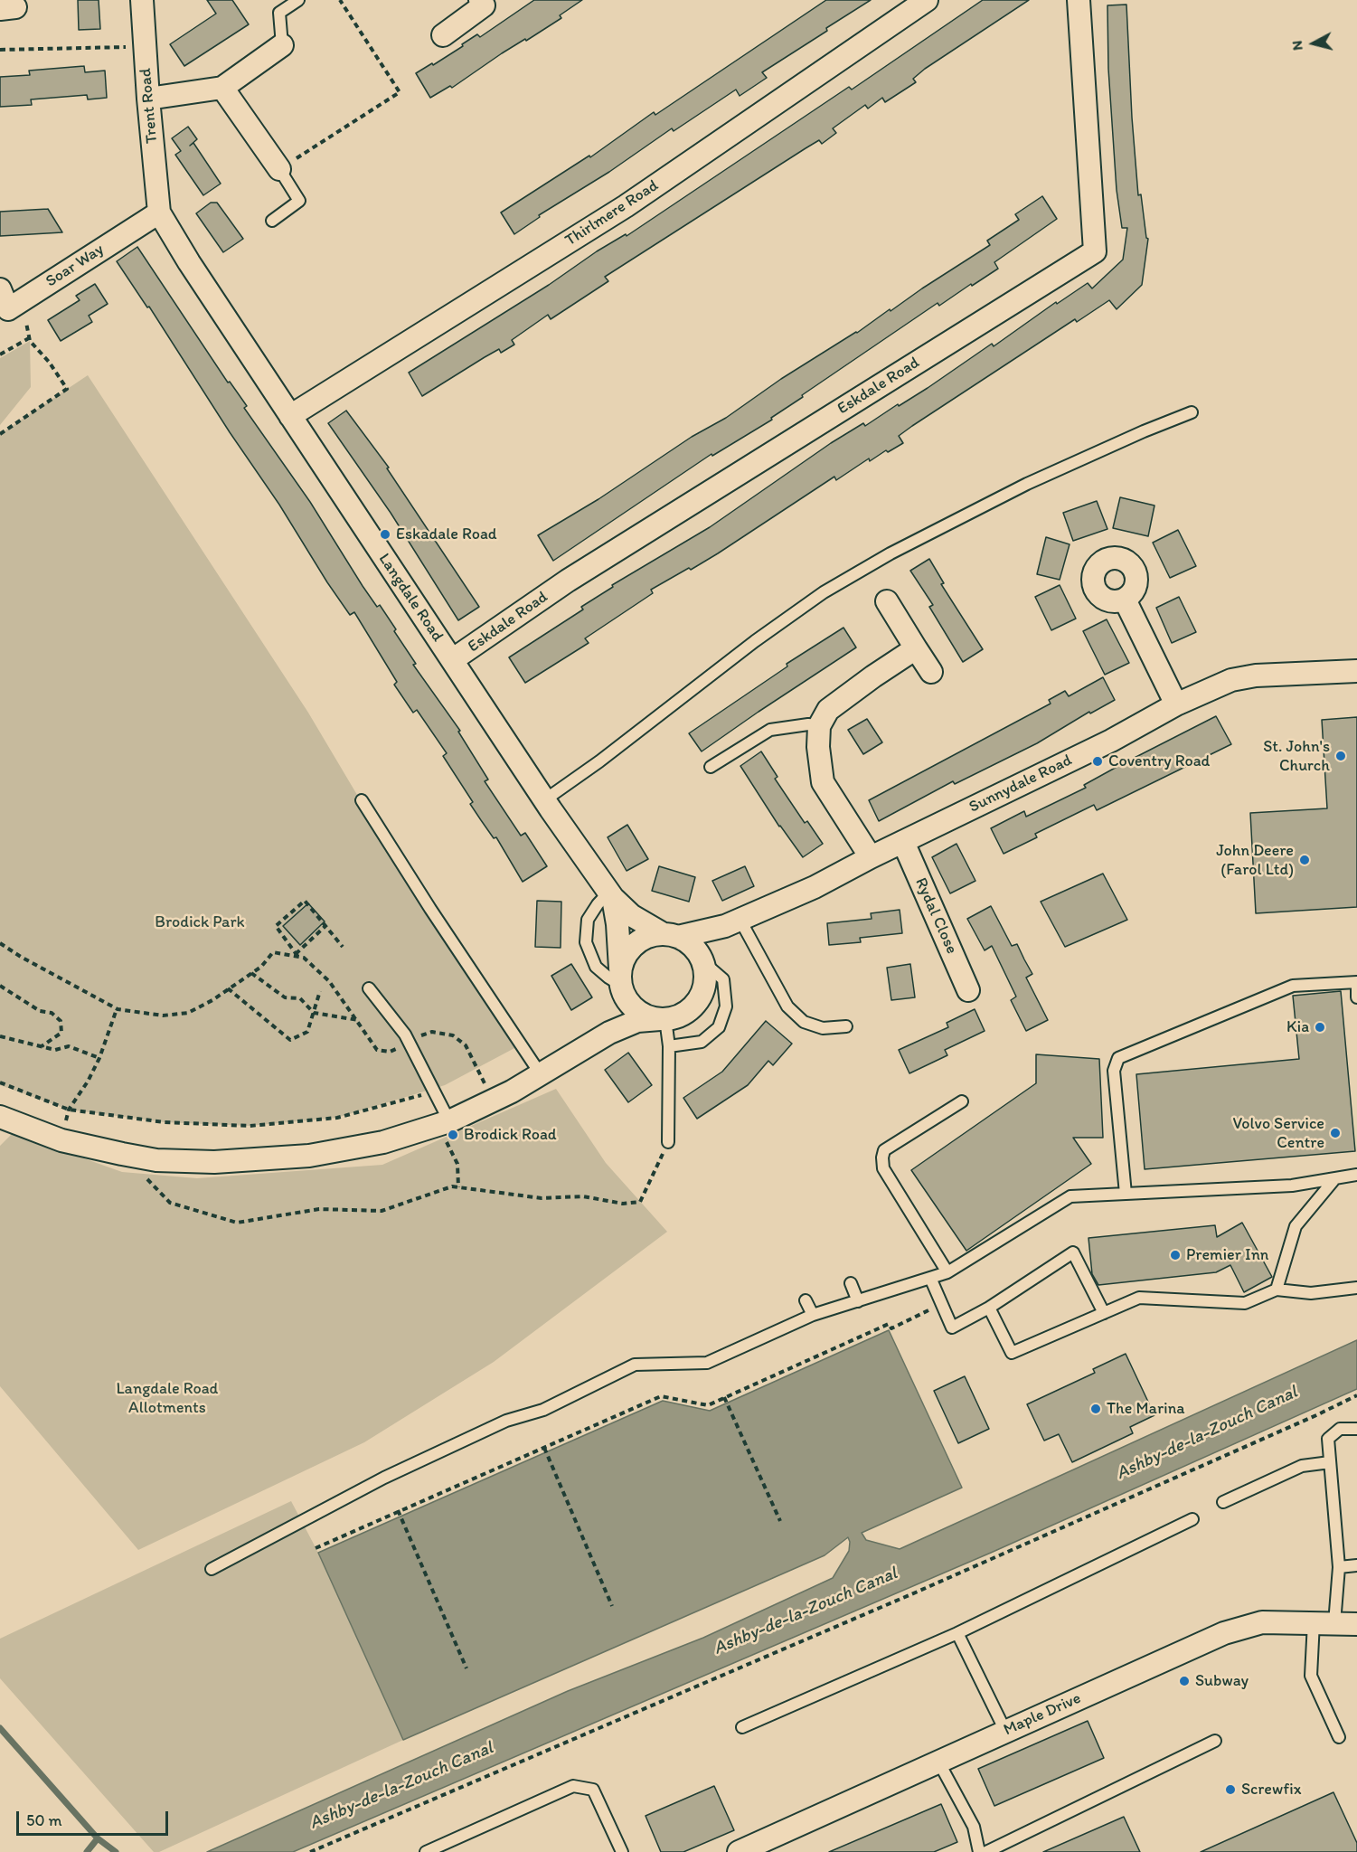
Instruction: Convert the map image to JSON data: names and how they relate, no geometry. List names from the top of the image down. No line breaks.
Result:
{"streets":{"street":["Trent Road","Thirlmere Road","Soar Way","Eskdale Road","Langdale Road","Sunnydale Road","Rydal Close","Maple Drive"]},"crossings":[["Trent Road","Soar Way"],["Trent Road","Langdale Road"],["Thirlmere Road","Langdale Road"],["Soar Way","Langdale Road"],["Eskdale Road","Langdale Road"],["Langdale Road","Sunnydale Road"],["Sunnydale Road","Rydal Close"]],"water":["Ashby-de-la-Zouch Canal"],"parks":["Brodick Park","Langdale Road Allotments"],"places":["Eskadale Road","St. John's Church","Coventry Road","John Deere (Farol Ltd)","Kia","Volvo Service Centre","Brodick Road","Premier Inn","The Marina","Subway","Screwfix"],"scale_bar":"50 m","north":"left"}
